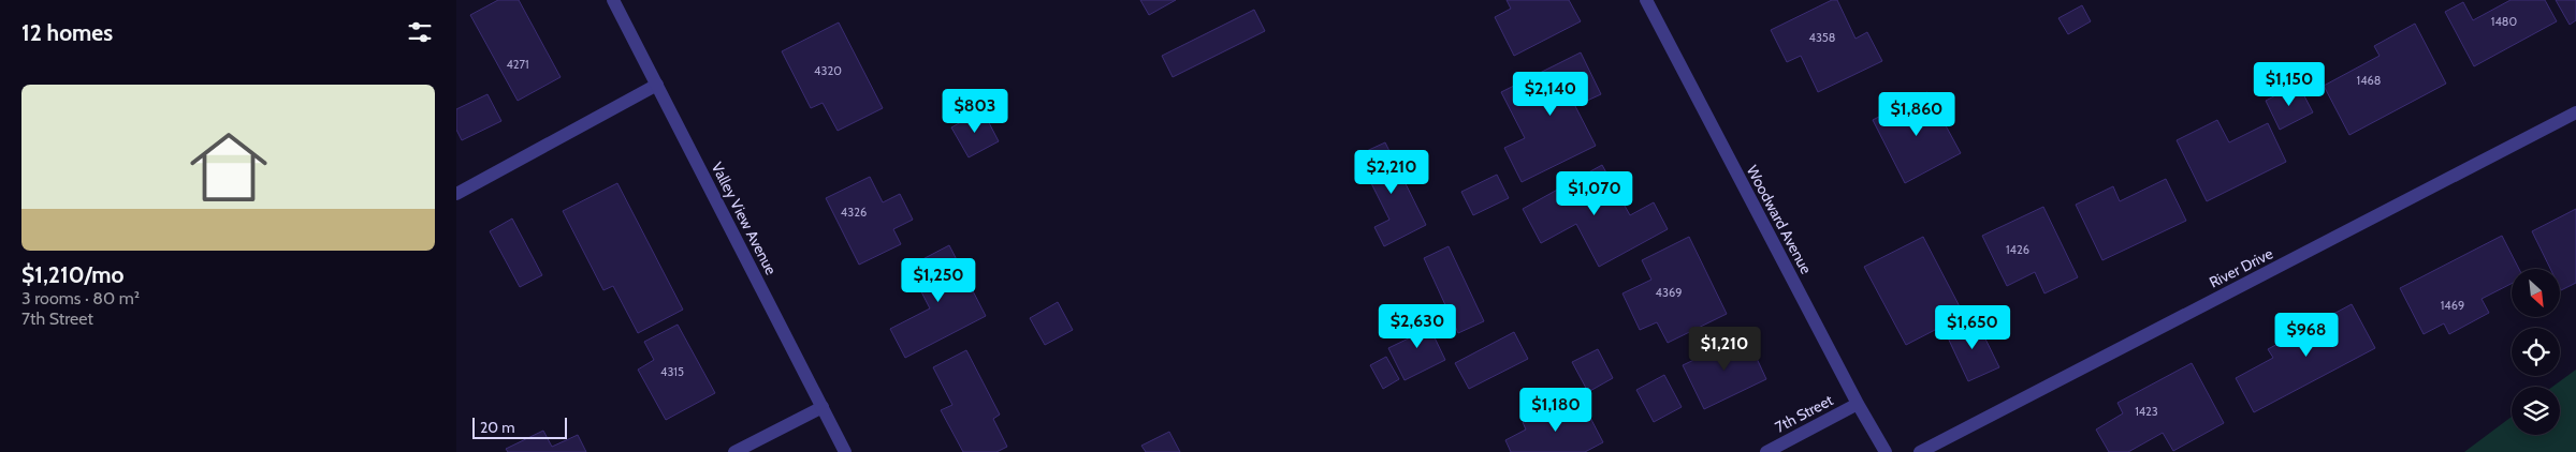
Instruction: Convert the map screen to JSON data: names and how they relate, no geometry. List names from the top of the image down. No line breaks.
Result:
{"streets":{"street":["Valley View Avenue","Woodward Avenue","River Drive","7th Street"]},"crossings":[["Woodward Avenue","7th Street"]],"house_numbers":["1480","4358","4271","4320","1468","4326","1426","4369","1469","4315","1423"],"scale_bar":"20 m","north":"bottom right","page":{"heading":"12 homes","price":["$1,150","$2,140","$803","$1,860","$2,210","$1,070","$1,250","$2,630","$1,650","$968","$1,210","$1,180"],"list":[{"name":"$1,210/mo","note":"3 rooms · 80 m² · 7th Street"}],"scale":"20 m"}}
